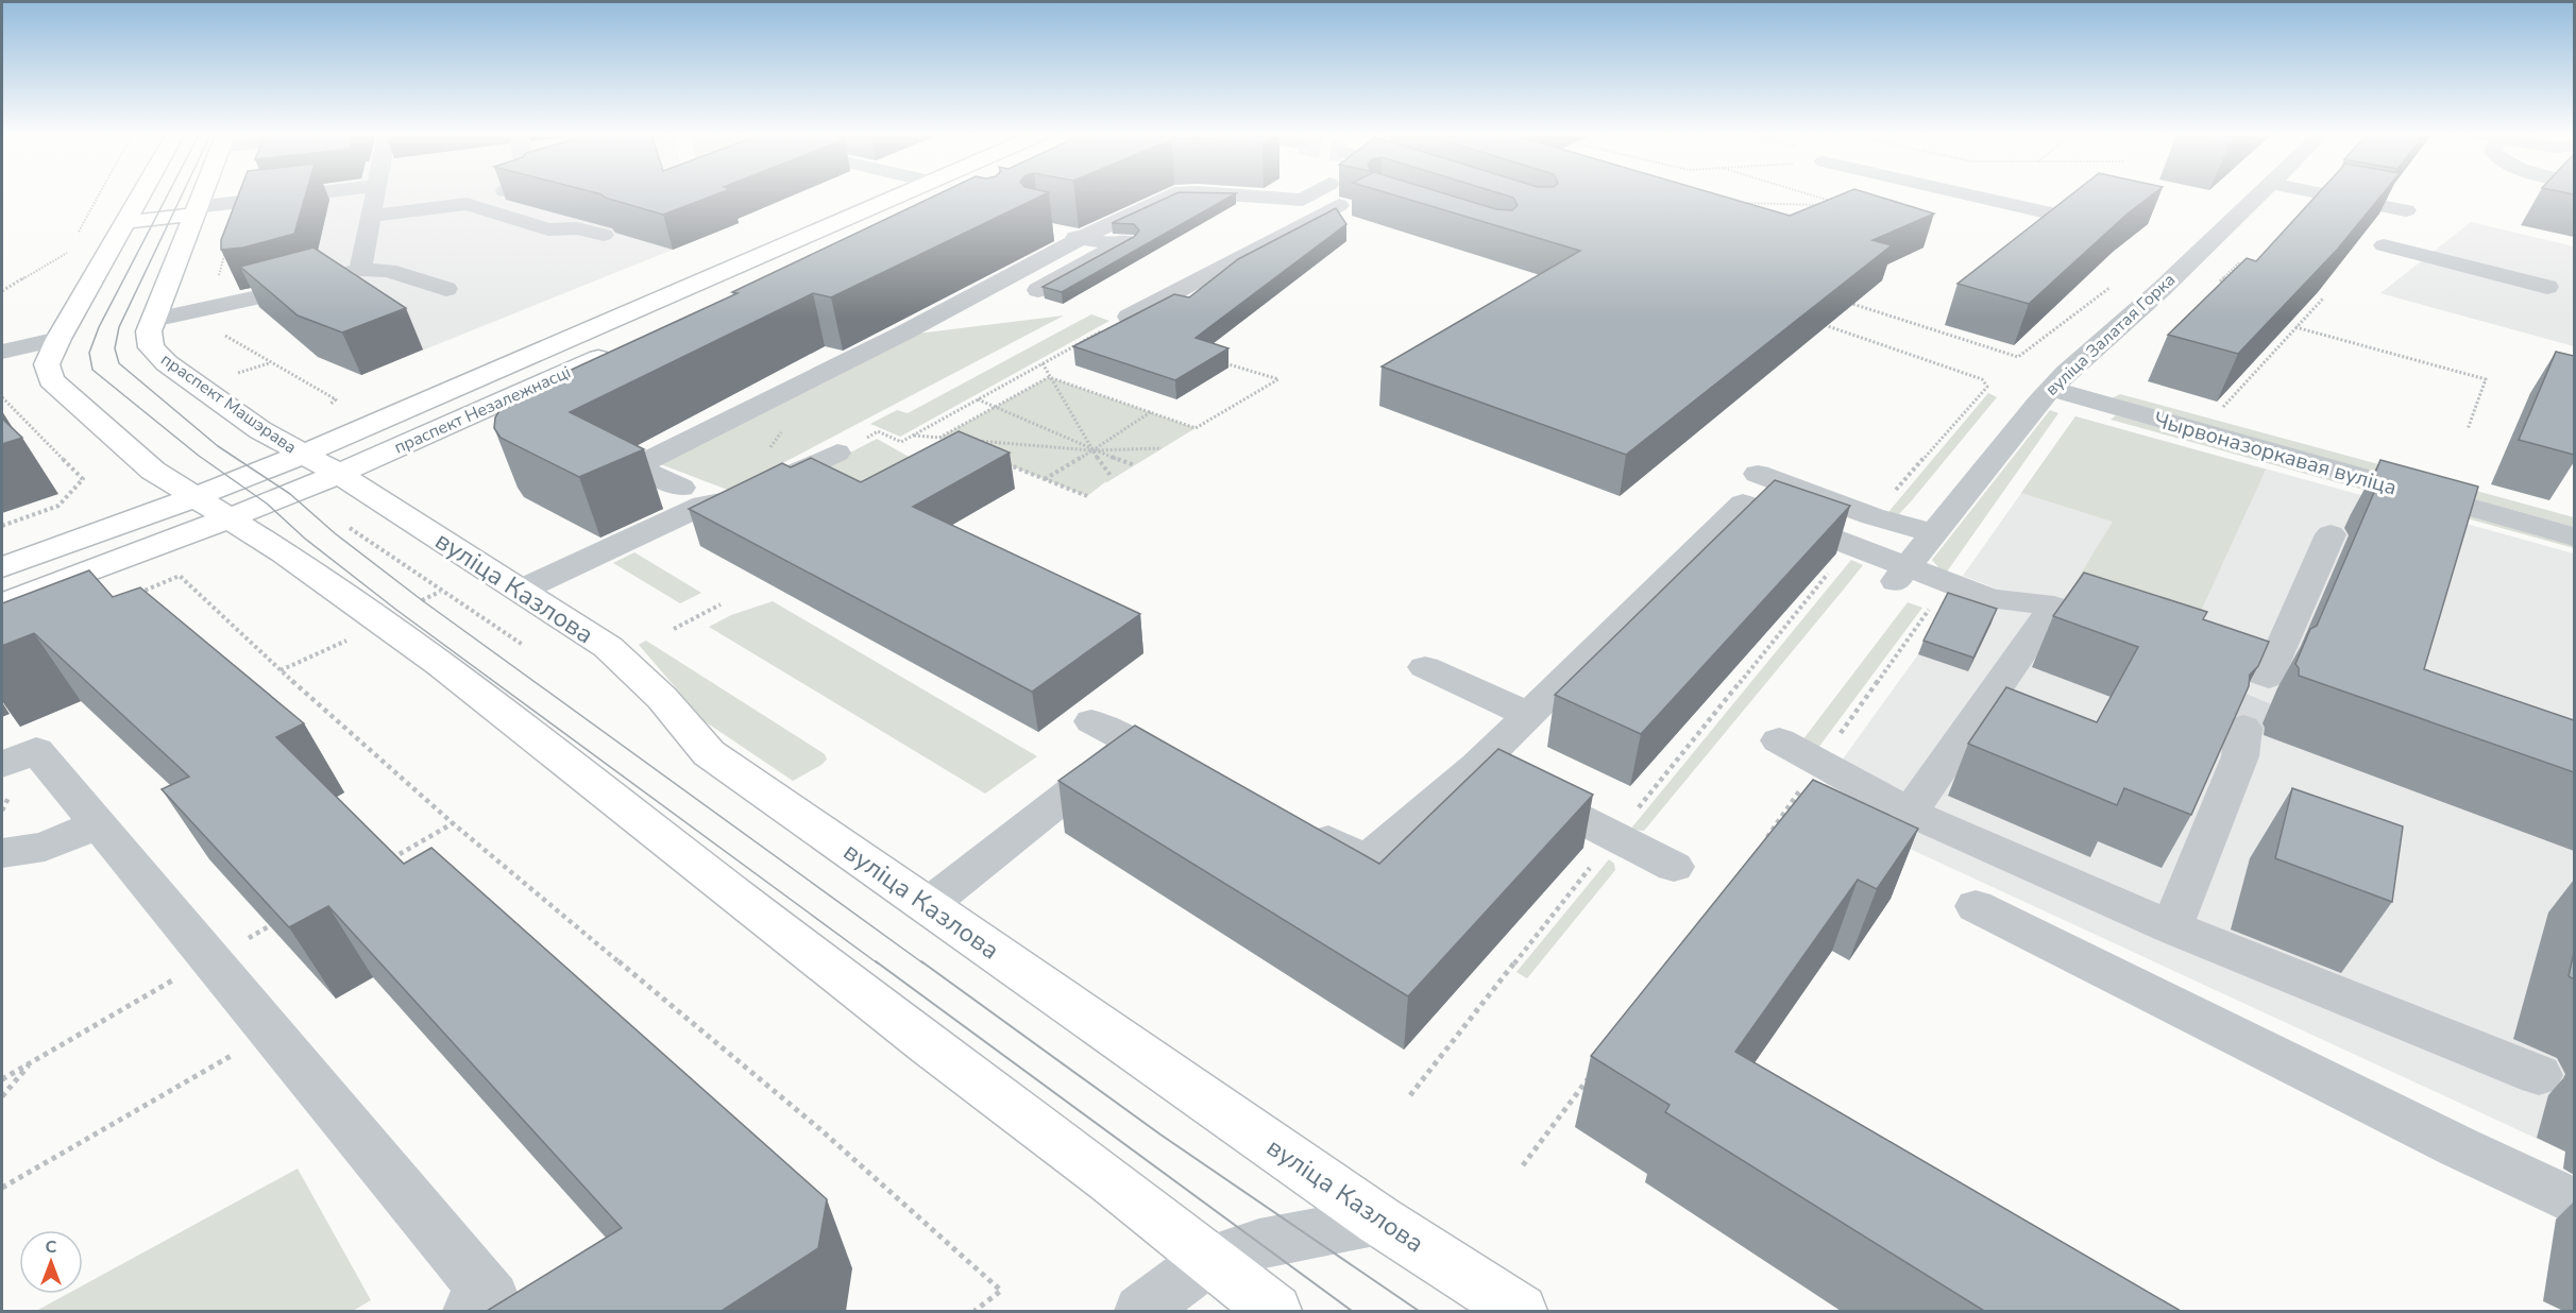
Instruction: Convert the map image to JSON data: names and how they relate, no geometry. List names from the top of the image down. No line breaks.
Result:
{"streets":{"main road":["праспект Машэрава","праспект Незалежнасці","вуліца Казлова"],"street":["вуліца Залатая Горка","Чырвоназоркавая вуліца"]},"crossings":[["вуліца Залатая Горка","Чырвоназоркавая вуліца"],["праспект Машэрава","праспект Незалежнасці"],["праспект Машэрава","вуліца Казлова"],["праспект Незалежнасці","вуліца Казлова"]],"north":"top"}
